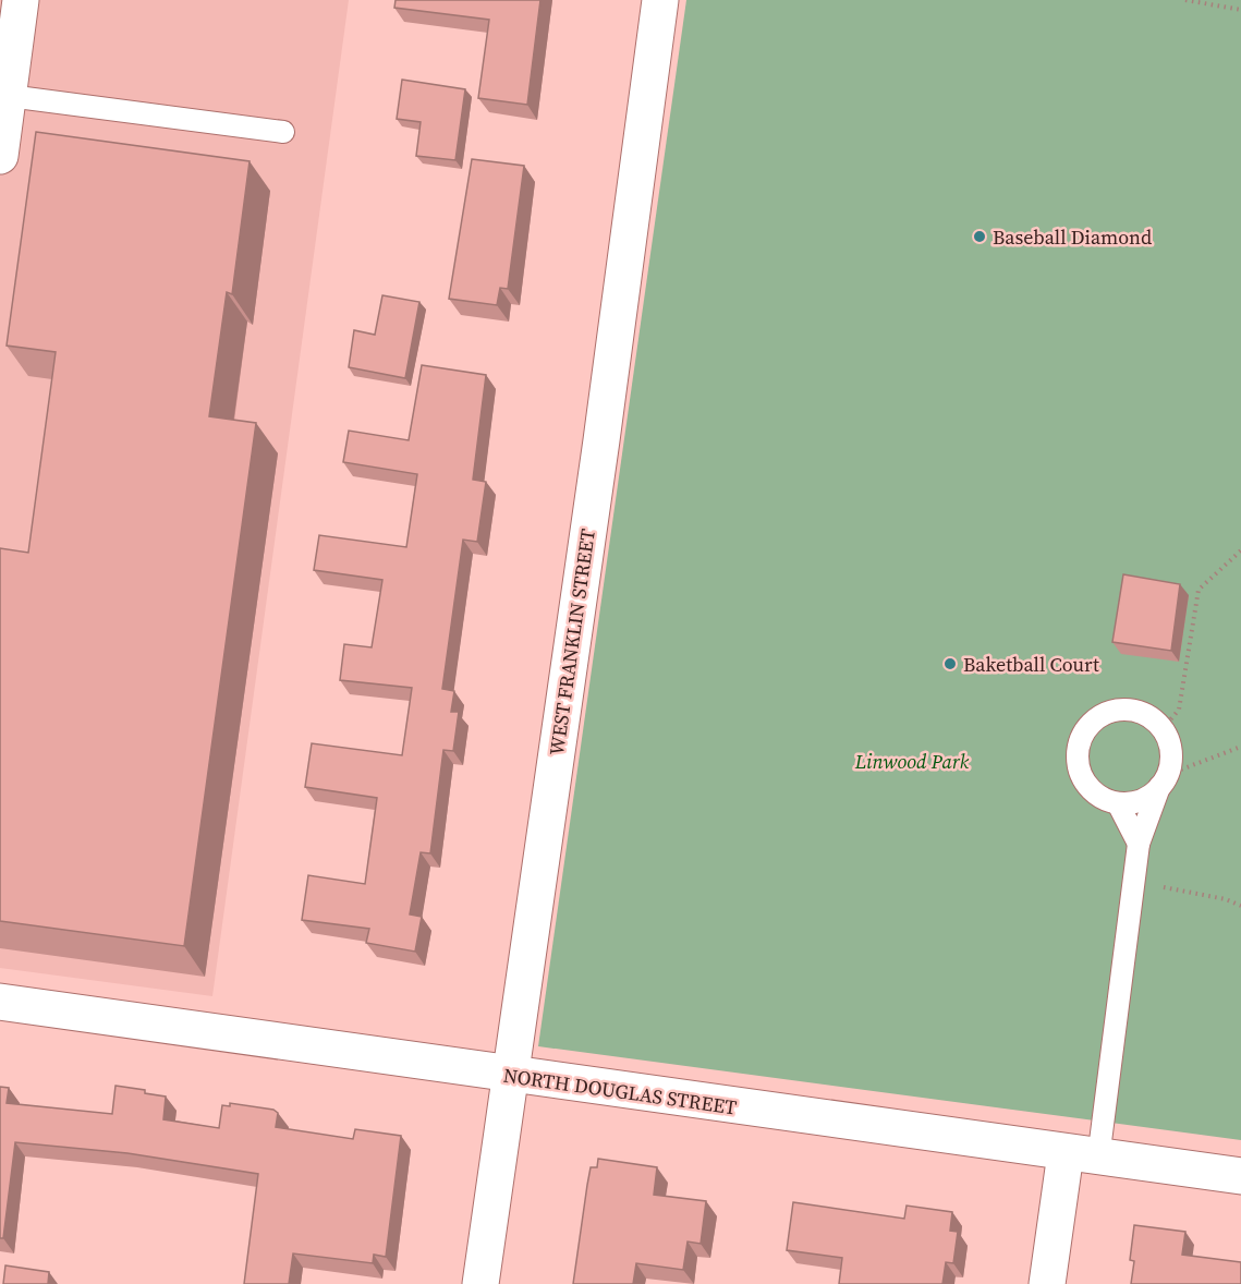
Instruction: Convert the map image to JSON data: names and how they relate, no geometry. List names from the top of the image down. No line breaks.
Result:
{"streets":{"street":["WEST FRANKLIN STREET","NORTH DOUGLAS STREET"]},"crossings":[["WEST FRANKLIN STREET","NORTH DOUGLAS STREET"]],"parks":["Linwood Park"],"places":["Baseball Diamond","Baketball Court"]}
